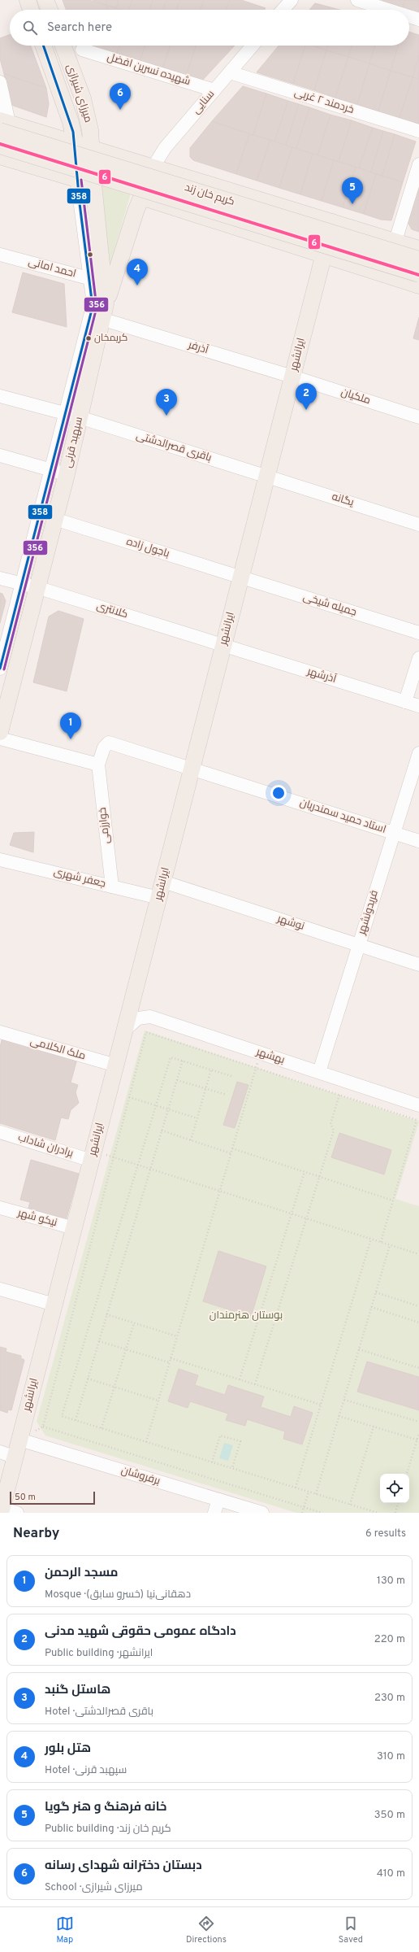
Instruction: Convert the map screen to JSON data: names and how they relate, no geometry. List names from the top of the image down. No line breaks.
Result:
{"streets":{"main road":["میرزای شیرازی","کریم خان زند","ایرانشهر","سپهبد قرنی"],"street":["شهیده نسرین افضل","خردمند ۲ غربی","سنایی","احمد امانی","آذرفر","ملکیان","باقری قصرالدشتی","یگانه","باجول زاده","جمیله شیخی","کلانتری","آذرشهر","استاد حمید سمندریان","خوارزمی","جعفر شهری","فریدونشهر","نوشهر","ملک الکلامی","بهشهر","برادران شاداب","نیکو شهر","برفروشان"]},"crossings":[["شهیده نسرین افضل","سنایی"],["میرزای شیرازی","کریم خان زند"],["میرزای شیرازی","سپهبد قرنی"],["خردمند ۲ غربی","سنایی"],["سنایی","کریم خان زند"],["کریم خان زند","ایرانشهر"],["کریم خان زند","سپهبد قرنی"],["احمد امانی","سپهبد قرنی"],["آذرفر","ایرانشهر"],["آذرفر","ملکیان"],["آذرفر","سپهبد قرنی"],["ایرانشهر","ملکیان"],["ایرانشهر","باقری قصرالدشتی"],["ایرانشهر","یگانه"],["ایرانشهر","باجول زاده"],["ایرانشهر","جمیله شیخی"],["ایرانشهر","کلانتری"],["ایرانشهر","آذرشهر"],["ایرانشهر","استاد حمید سمندریان"],["ایرانشهر","جعفر شهری"],["ایرانشهر","نوشهر"],["ایرانشهر","ملک الکلامی"],["ایرانشهر","بهشهر"],["ایرانشهر","برادران شاداب"],["ایرانشهر","نیکو شهر"],["ایرانشهر","برفروشان"],["سپهبد قرنی","باقری قصرالدشتی"],["سپهبد قرنی","باجول زاده"],["سپهبد قرنی","کلانتری"],["باقری قصرالدشتی","یگانه"],["باجول زاده","جمیله شیخی"],["کلانتری","آذرشهر"],["استاد حمید سمندریان","خوارزمی"],["استاد حمید سمندریان","فریدونشهر"],["خوارزمی","جعفر شهری"],["فریدونشهر","نوشهر"],["فریدونشهر","بهشهر"]],"parks":["بوستان هنرمندان"],"places":["کریمخان"],"lines":["transit line 358","metro line 6","transit line 356"],"scale_bar":"50 m","page":{"search":"Search here","pins":["6","5","4","2","3","1"],"scale":"50 m","heading":["Nearby","6 results"],"list":[{"mark":"1","name":"مسجد الرحمن","note":"Mosque · دهقانی‌نیا (خسرو سابق)","value":"130 m"},{"mark":"2","name":"دادگاه عمومی حقوقی شهید مدنی","note":"Public building · ایرانشهر","value":"220 m"},{"mark":"3","name":"هاستل گنبد","note":"Hotel · باقری قصرالدشتی","value":"230 m"},{"mark":"4","name":"هتل بلور","note":"Hotel · سپهبد قرنی","value":"310 m"},{"mark":"5","name":"خانه فرهنگ و هنر گویا","note":"Public building · کریم خان زند","value":"350 m"},{"mark":"6","name":"دبستان دخترانه شهدای رسانه","note":"School · میرزای شیرازی","value":"410 m"}],"nav":["Map","Directions","Saved"]}}
